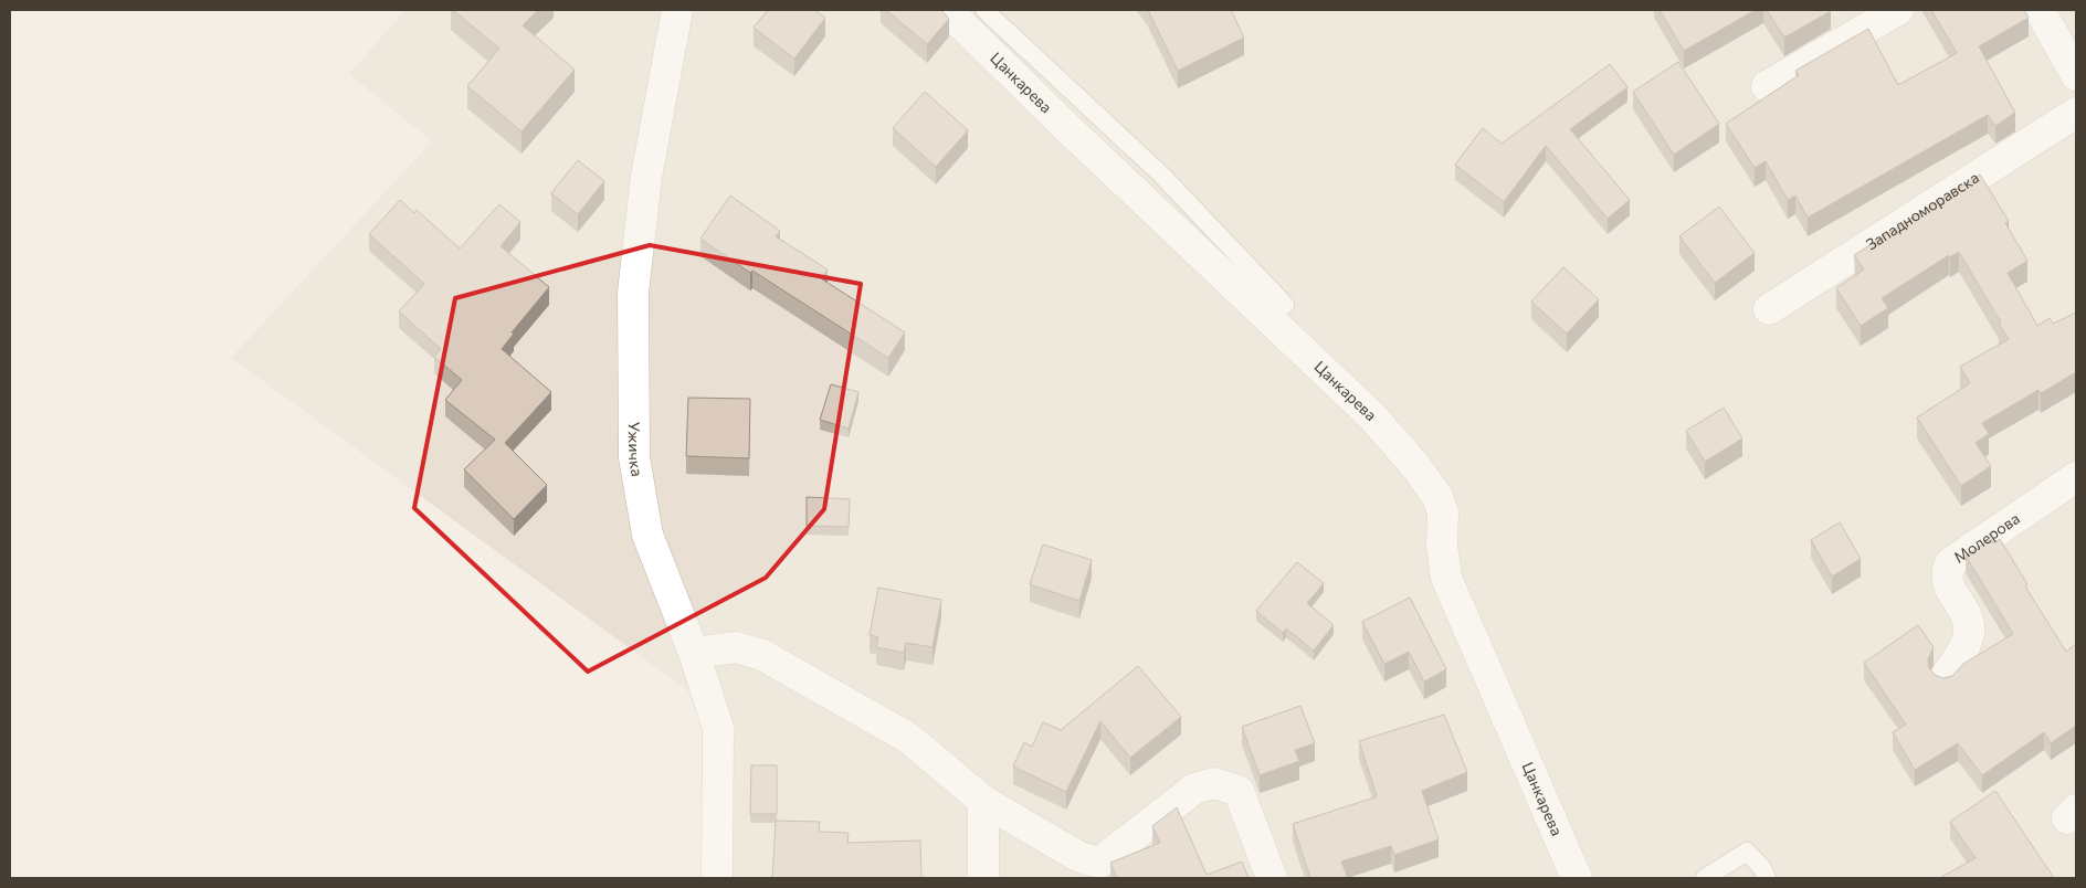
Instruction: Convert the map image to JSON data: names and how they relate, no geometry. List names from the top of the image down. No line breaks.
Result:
{"streets":{"street":["Цанкарева","Западноморавска","Ужичка","Молерова"]}}
